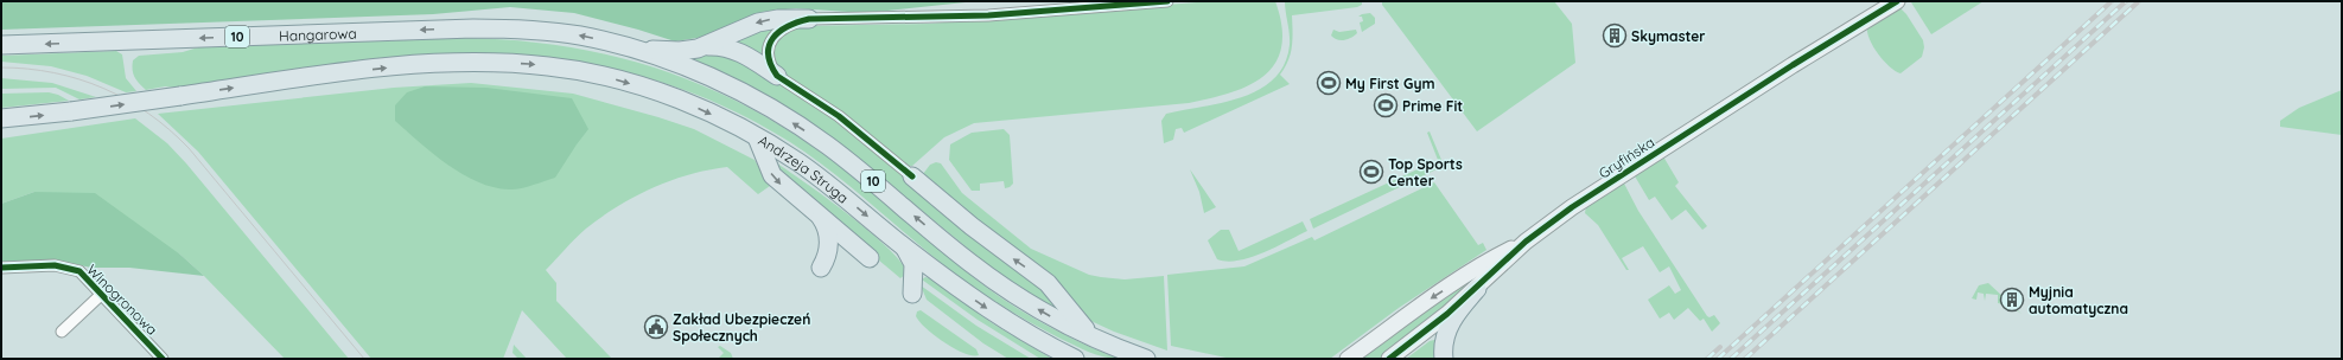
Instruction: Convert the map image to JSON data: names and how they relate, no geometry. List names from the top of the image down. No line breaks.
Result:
{"streets":{"main road":["Hangarowa","10","Andrzeja Struga"],"street":["Gryfińska","Winogronowa"]},"crossings":[["Hangarowa","10"]],"one_way":["Hangarowa"],"places":{"building":["Skymaster","Myjnia automatyczna"],"sports":["My First Gym","Prime Fit","Top Sports Center"],"public building":["Zakład Ubezpieczeń Społecznych"]}}
